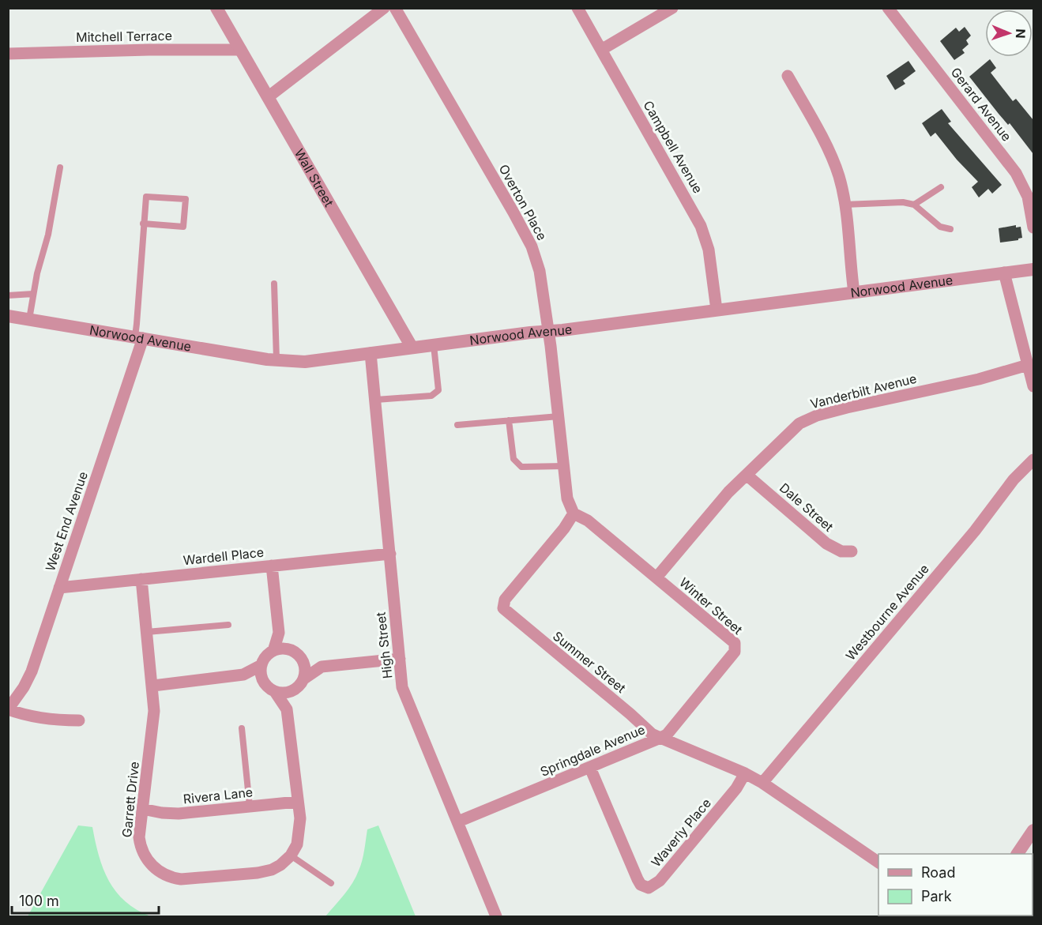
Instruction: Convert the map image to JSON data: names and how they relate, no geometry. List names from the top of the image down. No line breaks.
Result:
{"streets":{"street":["Mitchell Terrace","Gerard Avenue","Campbell Avenue","Wall Street","Overton Place","Norwood Avenue","Vanderbilt Avenue","Dale Street","West End Avenue","Wardell Place","Winter Street","Westbourne Avenue","High Street","Summer Street","Springdale Avenue","Rivera Lane","Garrett Drive","Waverly Place"]},"crossings":[["Mitchell Terrace","Wall Street"],["Campbell Avenue","Norwood Avenue"],["Wall Street","Norwood Avenue"],["Overton Place","Norwood Avenue"],["Overton Place","Winter Street"],["Overton Place","Summer Street"],["Norwood Avenue","West End Avenue"],["Norwood Avenue","High Street"],["Vanderbilt Avenue","Dale Street"],["Vanderbilt Avenue","Winter Street"],["West End Avenue","Wardell Place"],["Wardell Place","High Street"],["Wardell Place","Garrett Drive"],["Winter Street","Summer Street"],["Winter Street","Springdale Avenue"],["Westbourne Avenue","Springdale Avenue"],["High Street","Springdale Avenue"],["Summer Street","Springdale Avenue"],["Springdale Avenue","Waverly Place"],["Rivera Lane","Garrett Drive"]],"legend":["Road","Park"],"scale_bar":"100 m","north":"right"}
